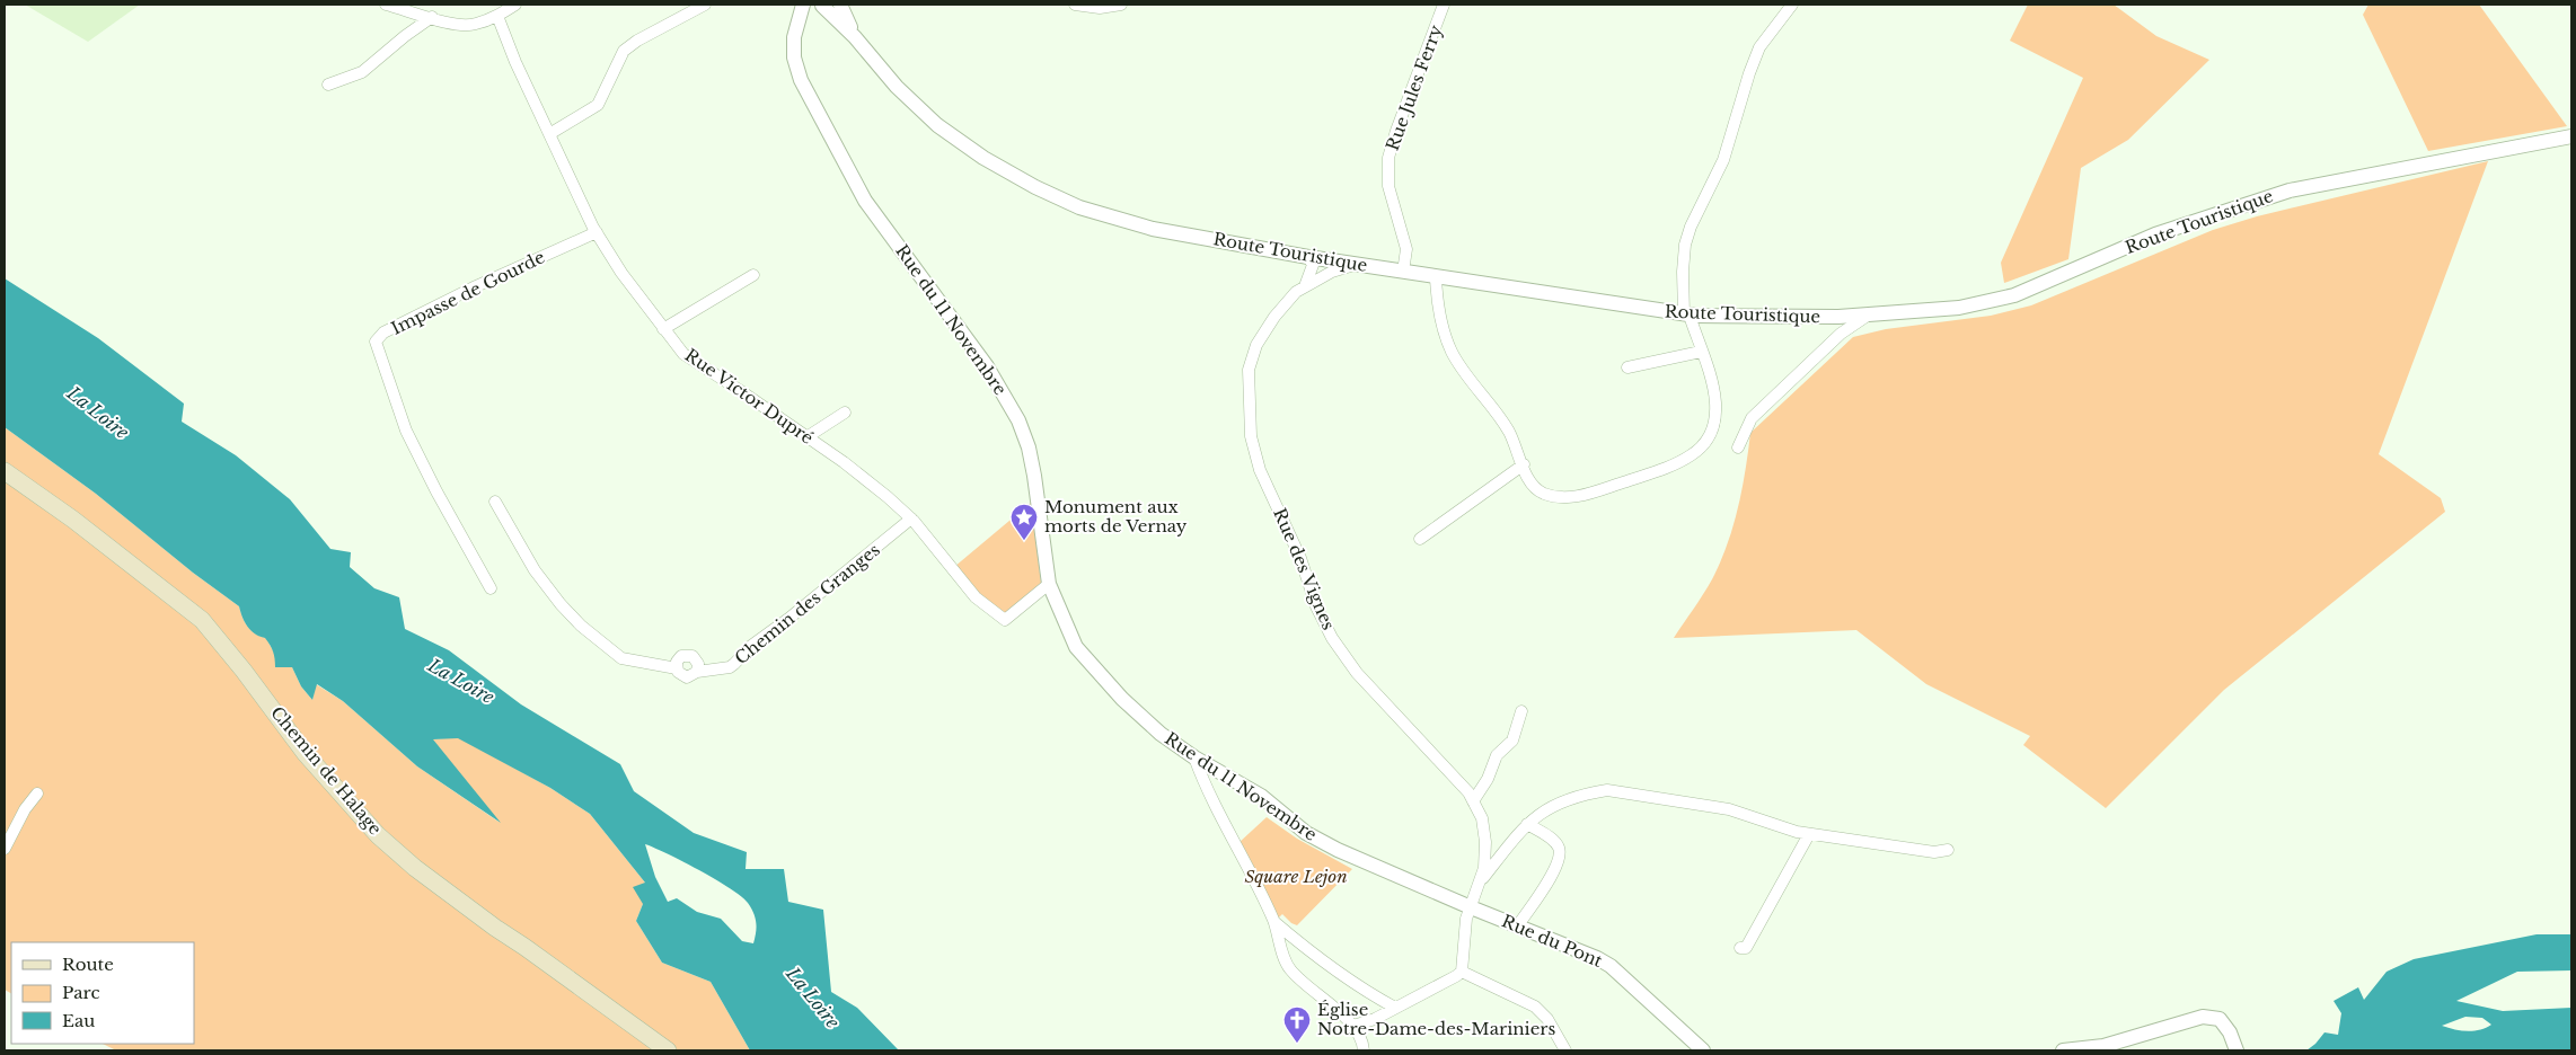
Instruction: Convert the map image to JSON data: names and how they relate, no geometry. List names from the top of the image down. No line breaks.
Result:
{"streets":{"main road":["Chemin de Halage"],"street":["Rue Jules Ferry","Route Touristique","Impasse de Gourde","Rue du 11 Novembre","Rue Victor Dupré","Rue des Vignes","Chemin des Granges","Rue du Pont"]},"crossings":[["Rue Jules Ferry","Route Touristique"],["Route Touristique","Rue du 11 Novembre"],["Route Touristique","Rue des Vignes"],["Impasse de Gourde","Rue Victor Dupré"],["Rue du 11 Novembre","Rue Victor Dupré"],["Rue du 11 Novembre","Rue des Vignes"],["Rue du 11 Novembre","Rue du Pont"],["Rue Victor Dupré","Chemin des Granges"],["Rue des Vignes","Rue du Pont"]],"water":["La Loire"],"parks":["Square Lejon"],"places":{"place":["Monument aux morts de Vernay"],"church":["Église Notre-Dame-des-Mariniers"]},"legend":["Route","Parc","Eau"]}
